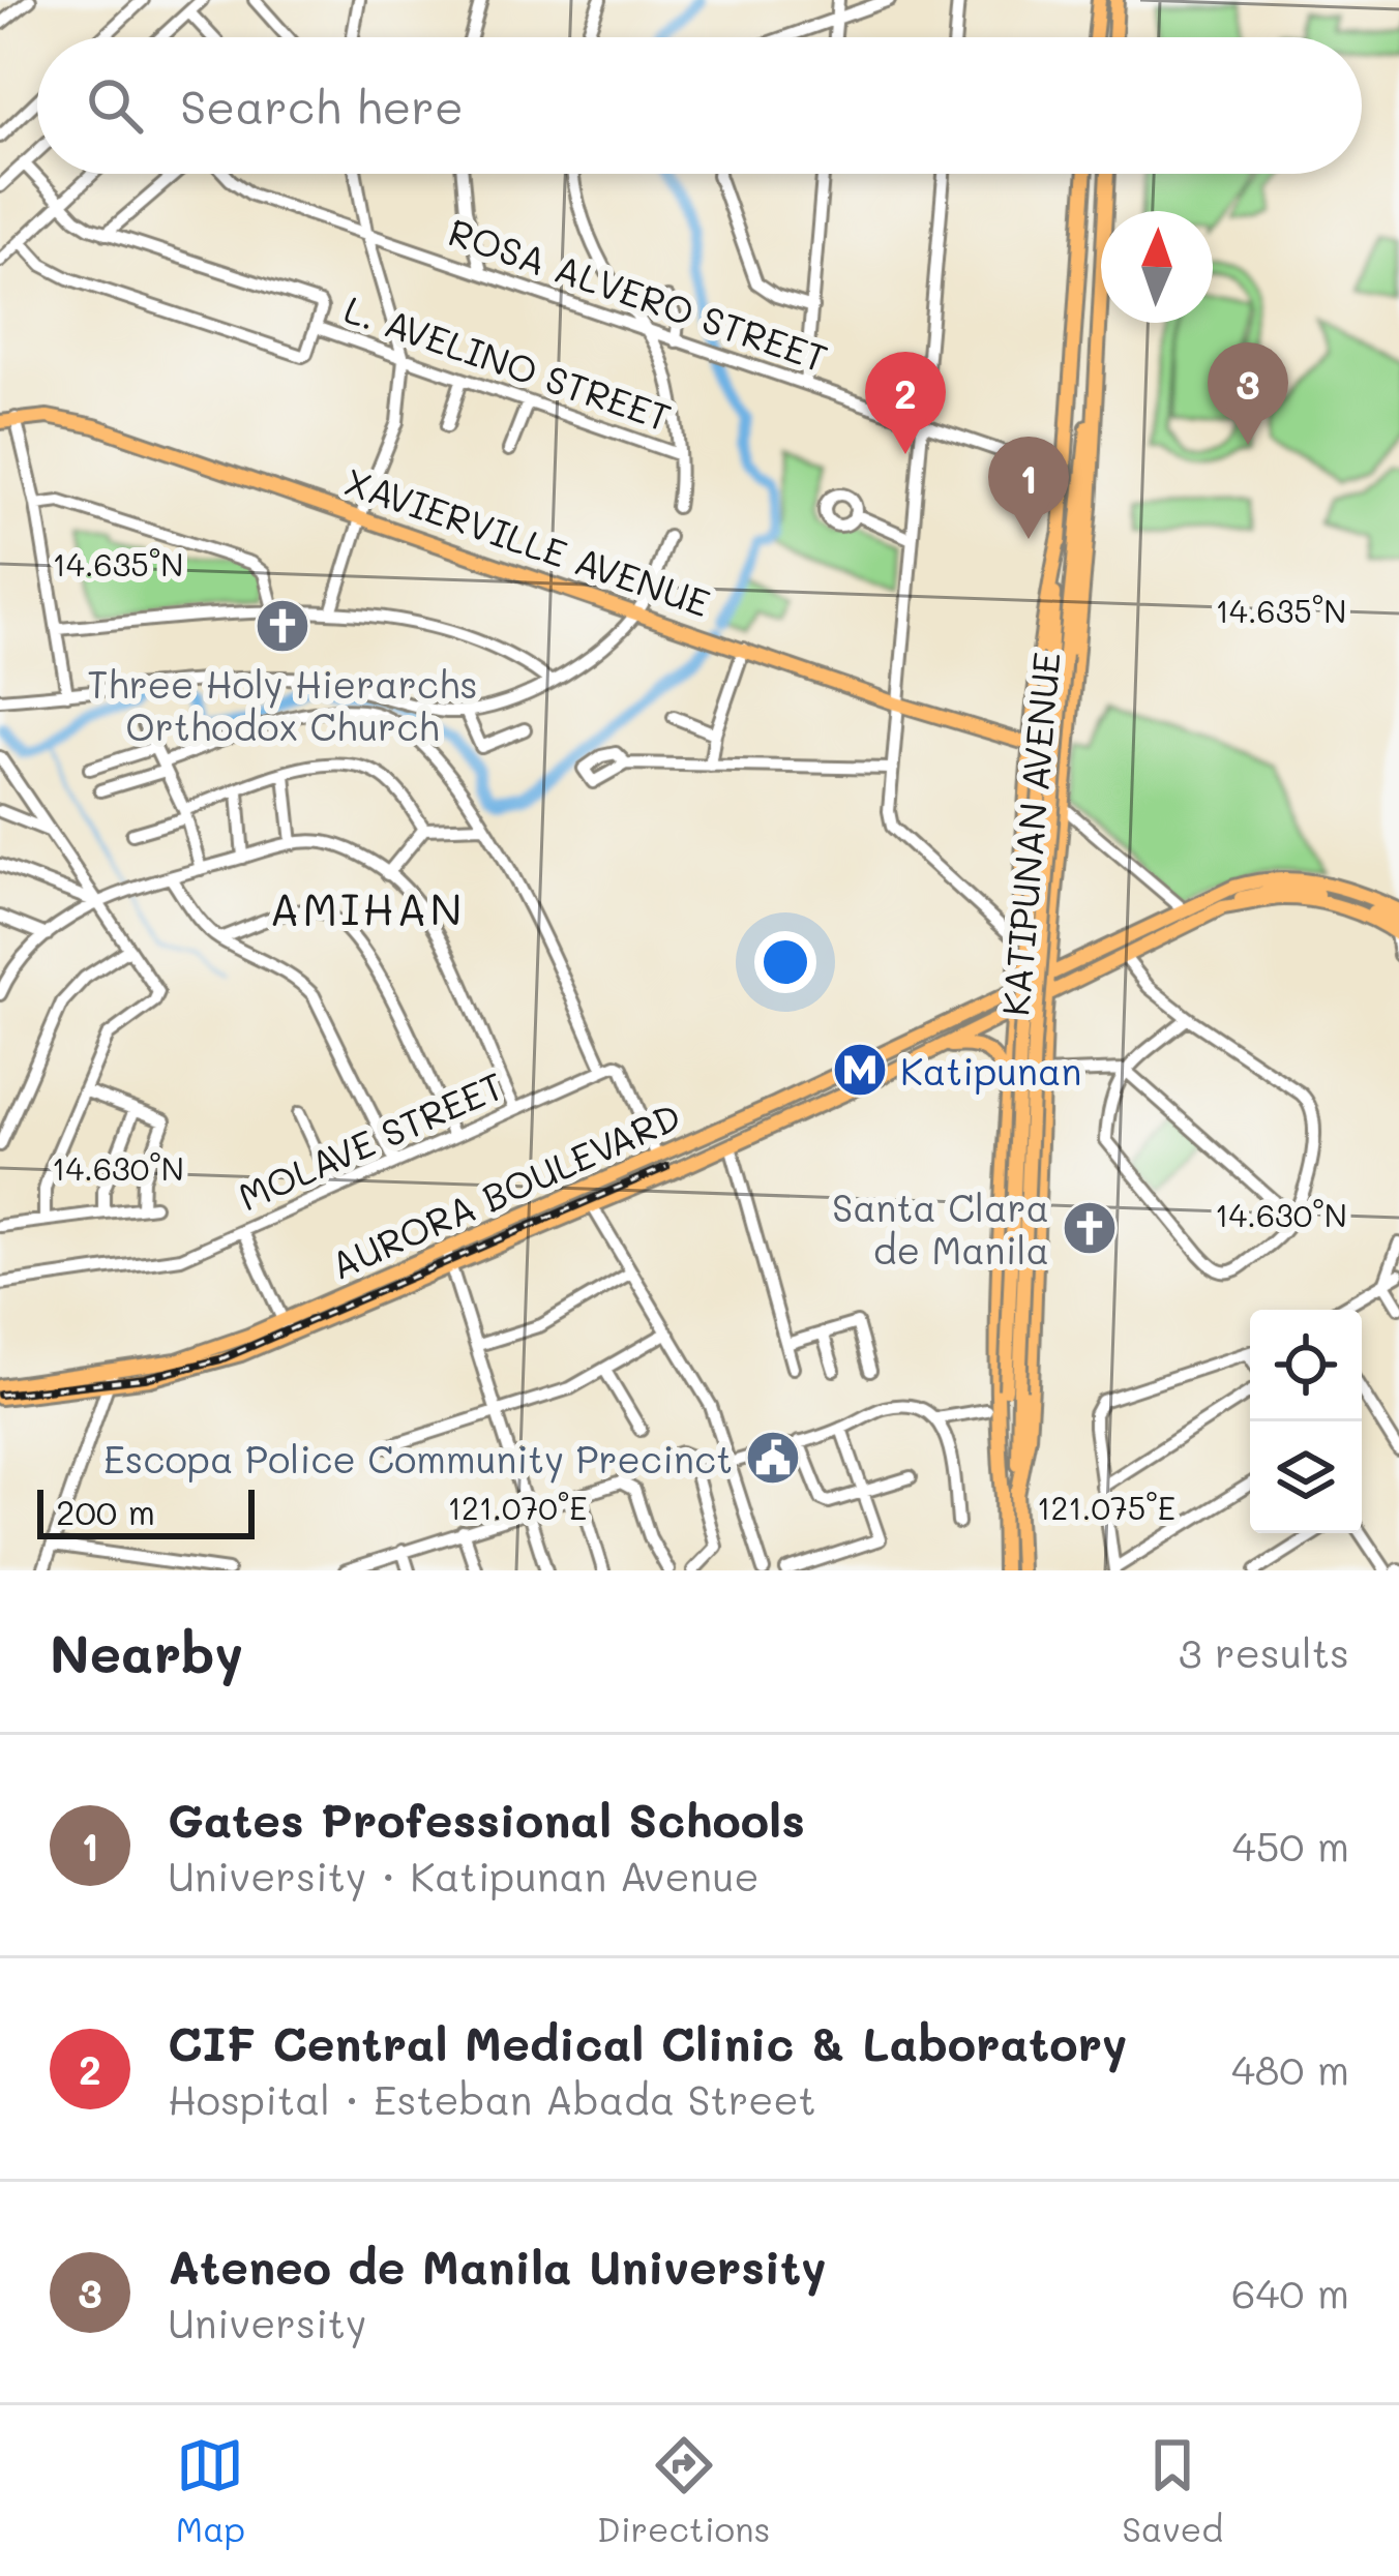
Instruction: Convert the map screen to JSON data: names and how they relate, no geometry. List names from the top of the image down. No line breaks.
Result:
{"streets":{"main road":["XAVIERVILLE AVENUE","KATIPUNAN AVENUE","AURORA BOULEVARD"],"street":["ROSA ALVERO STREET","L. AVELINO STREET","MOLAVE STREET"]},"crossings":[["ROSA ALVERO STREET","KATIPUNAN AVENUE"],["XAVIERVILLE AVENUE","KATIPUNAN AVENUE"],["KATIPUNAN AVENUE","AURORA BOULEVARD"]],"districts":["AMIHAN"],"places":{"church":["Three Holy Hierarchs Orthodox Church","Santa Clara de Manila"],"metro station":["Katipunan"],"public building":["Escopa Police Community Precinct"]},"scale_bar":"200 m","north":"top","page":{"search":"Search here","pins":["3","2","1"],"scale":"200 m","heading":["Nearby","3 results"],"list":[{"mark":"1","name":"Gates Professional Schools","note":"University · Katipunan Avenue","value":"450 m"},{"mark":"2","name":"CIF Central Medical Clinic & Laboratory","note":"Hospital · Esteban Abada Street","value":"480 m"},{"mark":"3","name":"Ateneo de Manila University","note":"University","value":"640 m"}],"nav":["Map","Directions","Saved"]},"coordinates":["14.635°N","14.630°N","121.070°E","121.075°E"]}
